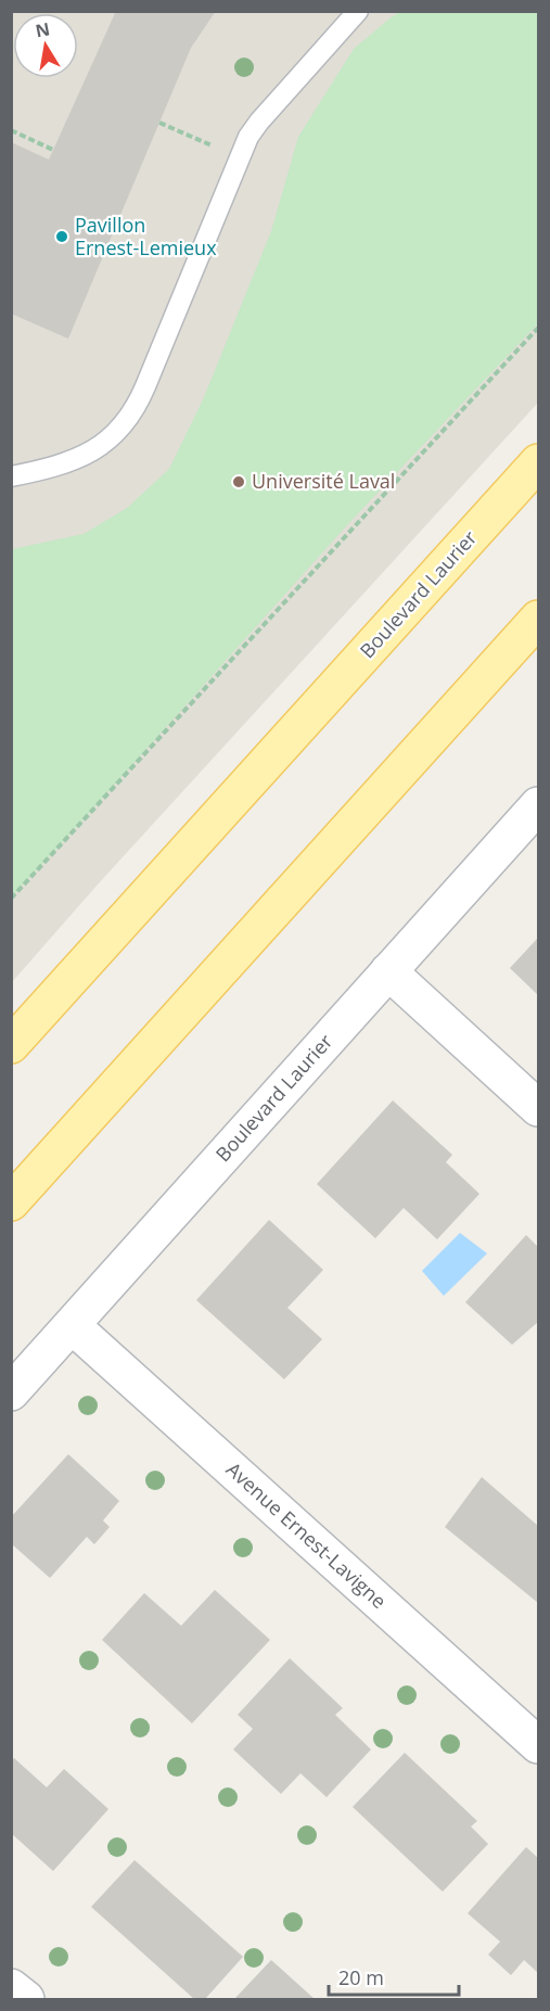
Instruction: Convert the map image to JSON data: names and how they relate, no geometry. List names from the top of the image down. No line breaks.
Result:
{"streets":{"main road":["Boulevard Laurier"],"street":["Avenue Ernest-Lavigne"]},"crossings":[["Boulevard Laurier","Avenue Ernest-Lavigne"]],"places":["Pavillon Ernest-Lemieux","Université Laval"],"scale_bar":"20 m","north":"top"}
